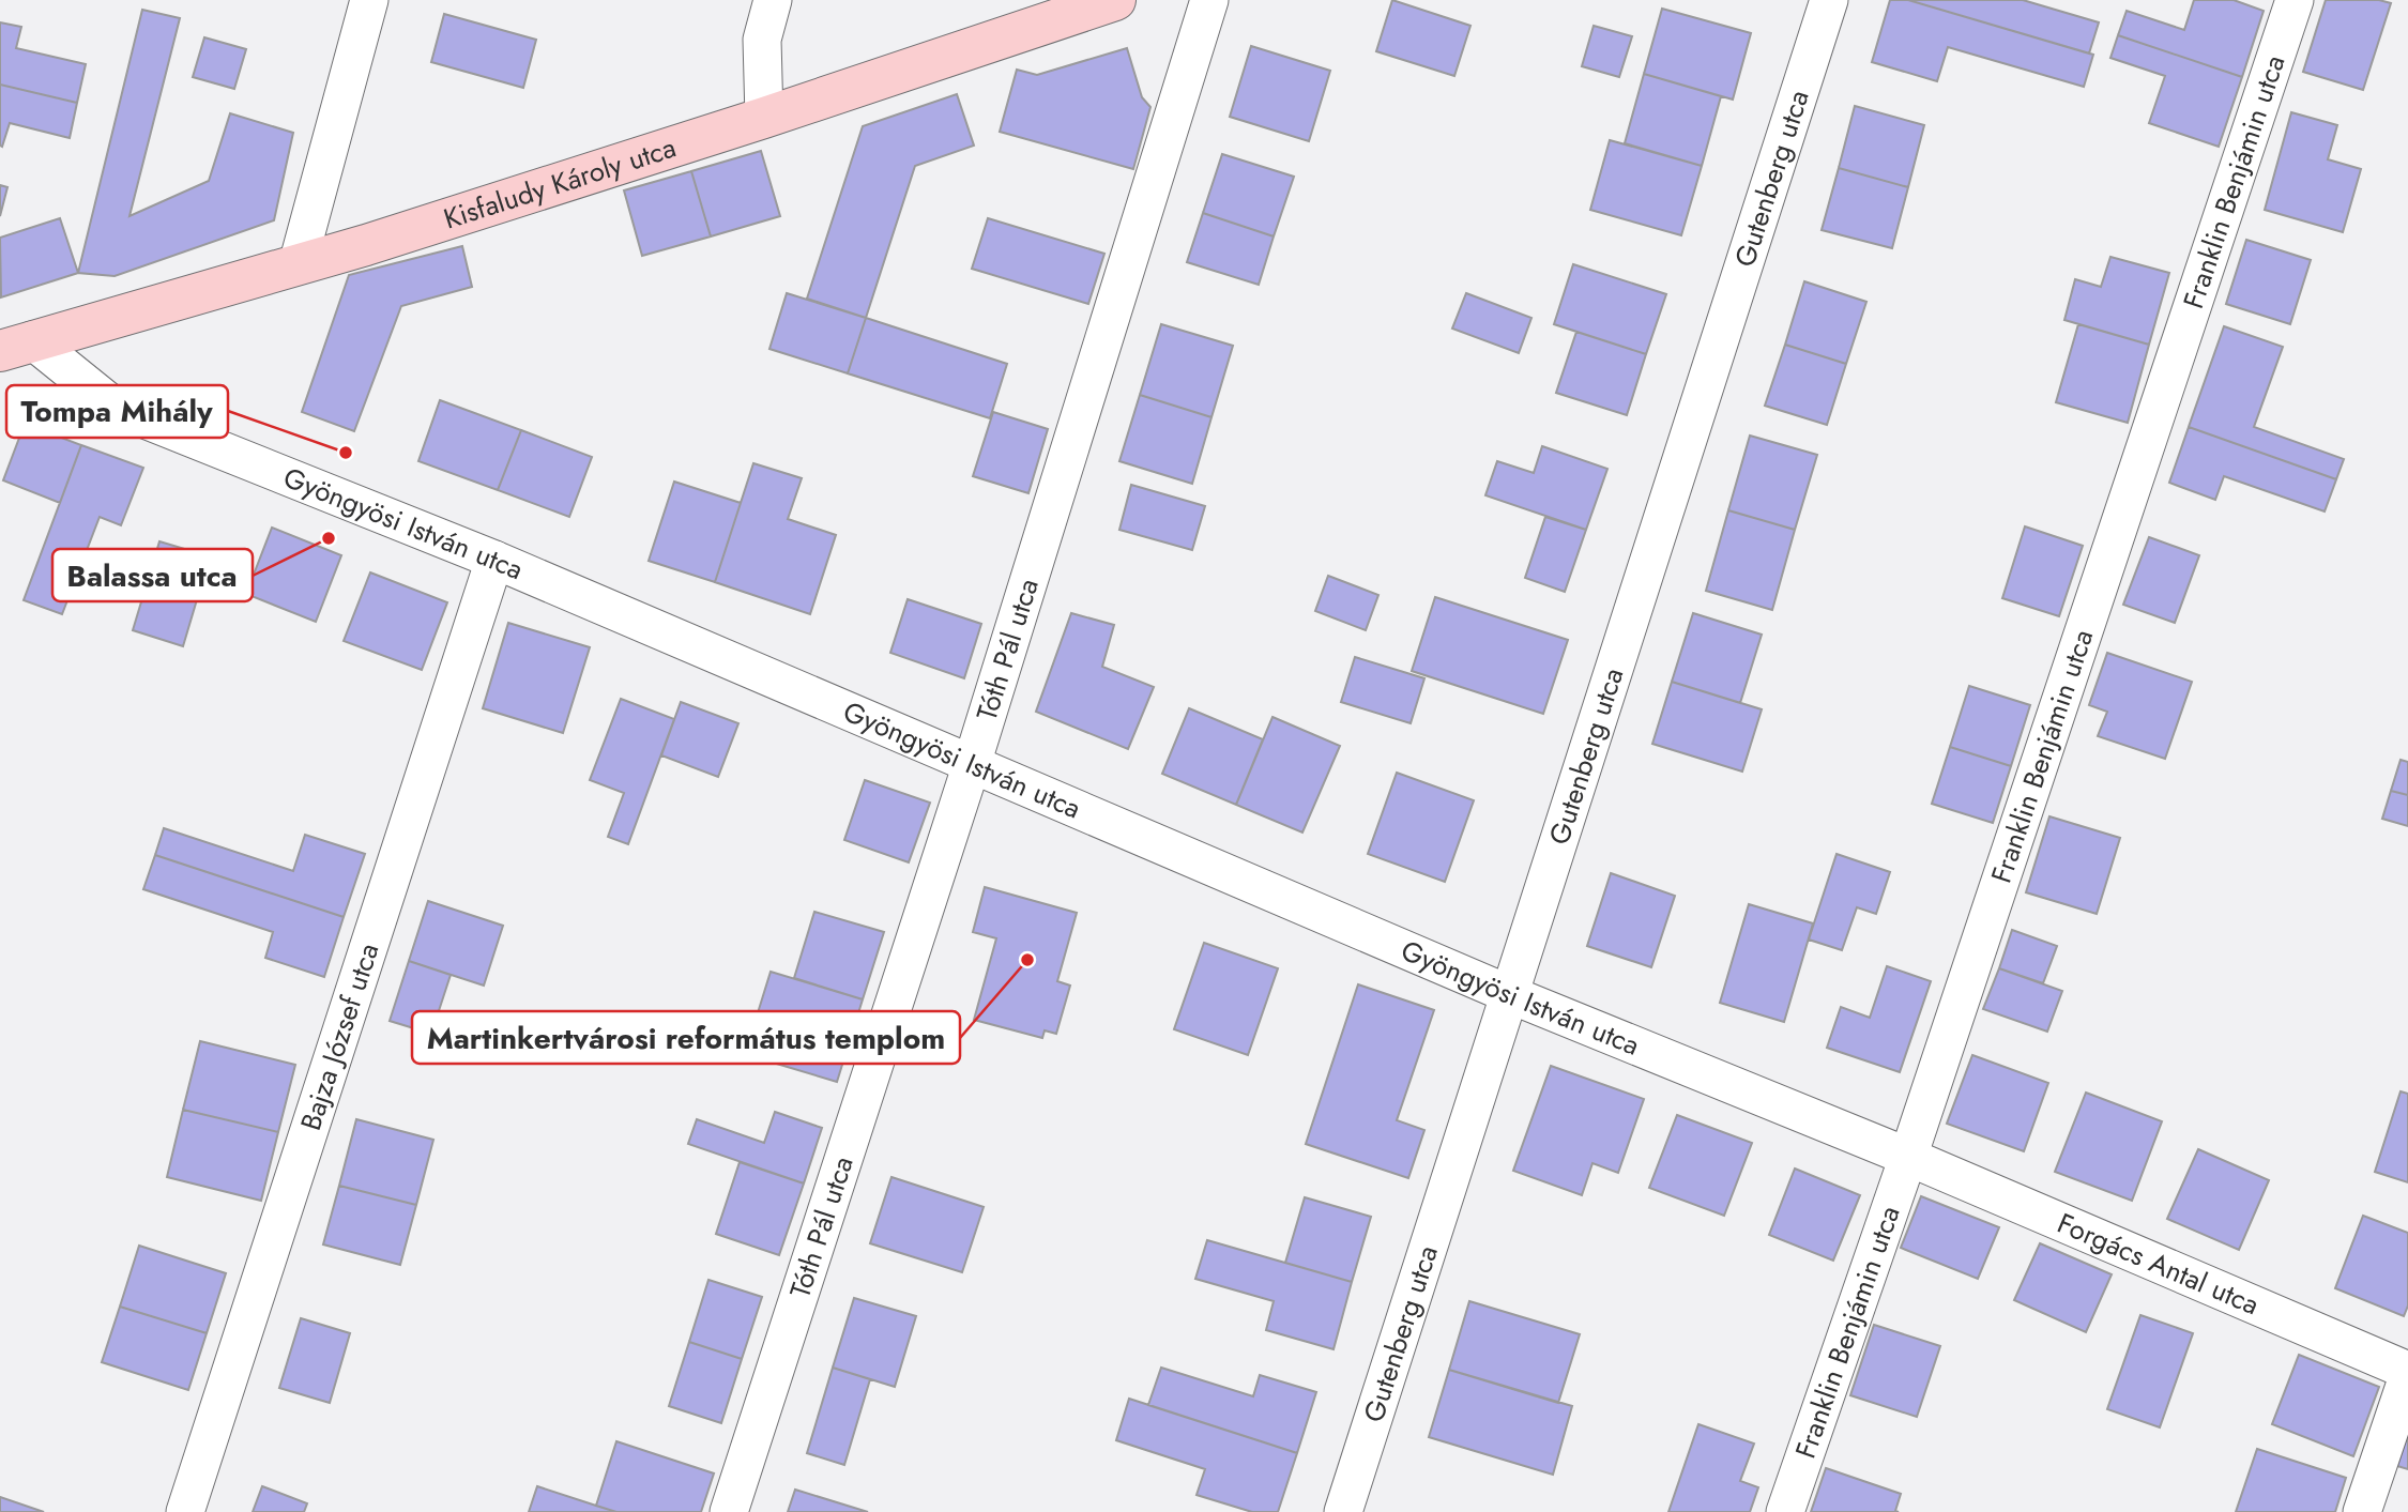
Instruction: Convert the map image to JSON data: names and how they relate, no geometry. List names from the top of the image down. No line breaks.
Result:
{"streets":{"main road":["Kisfaludy Károly utca"],"street":["Gutenberg utca","Franklin Benjámin utca","Gyöngyösi István utca","Tóth Pál utca","Bajza József utca","Forgács Antal utca"]},"crossings":[["Gutenberg utca","Gyöngyösi István utca"],["Franklin Benjámin utca","Gyöngyösi István utca"],["Franklin Benjámin utca","Forgács Antal utca"],["Kisfaludy Károly utca","Gyöngyösi István utca"],["Gyöngyösi István utca","Tóth Pál utca"],["Gyöngyösi István utca","Bajza József utca"],["Gyöngyösi István utca","Forgács Antal utca"]],"places":["Tompa Mihály","Balassa utca","Martinkertvárosi református templom"]}
